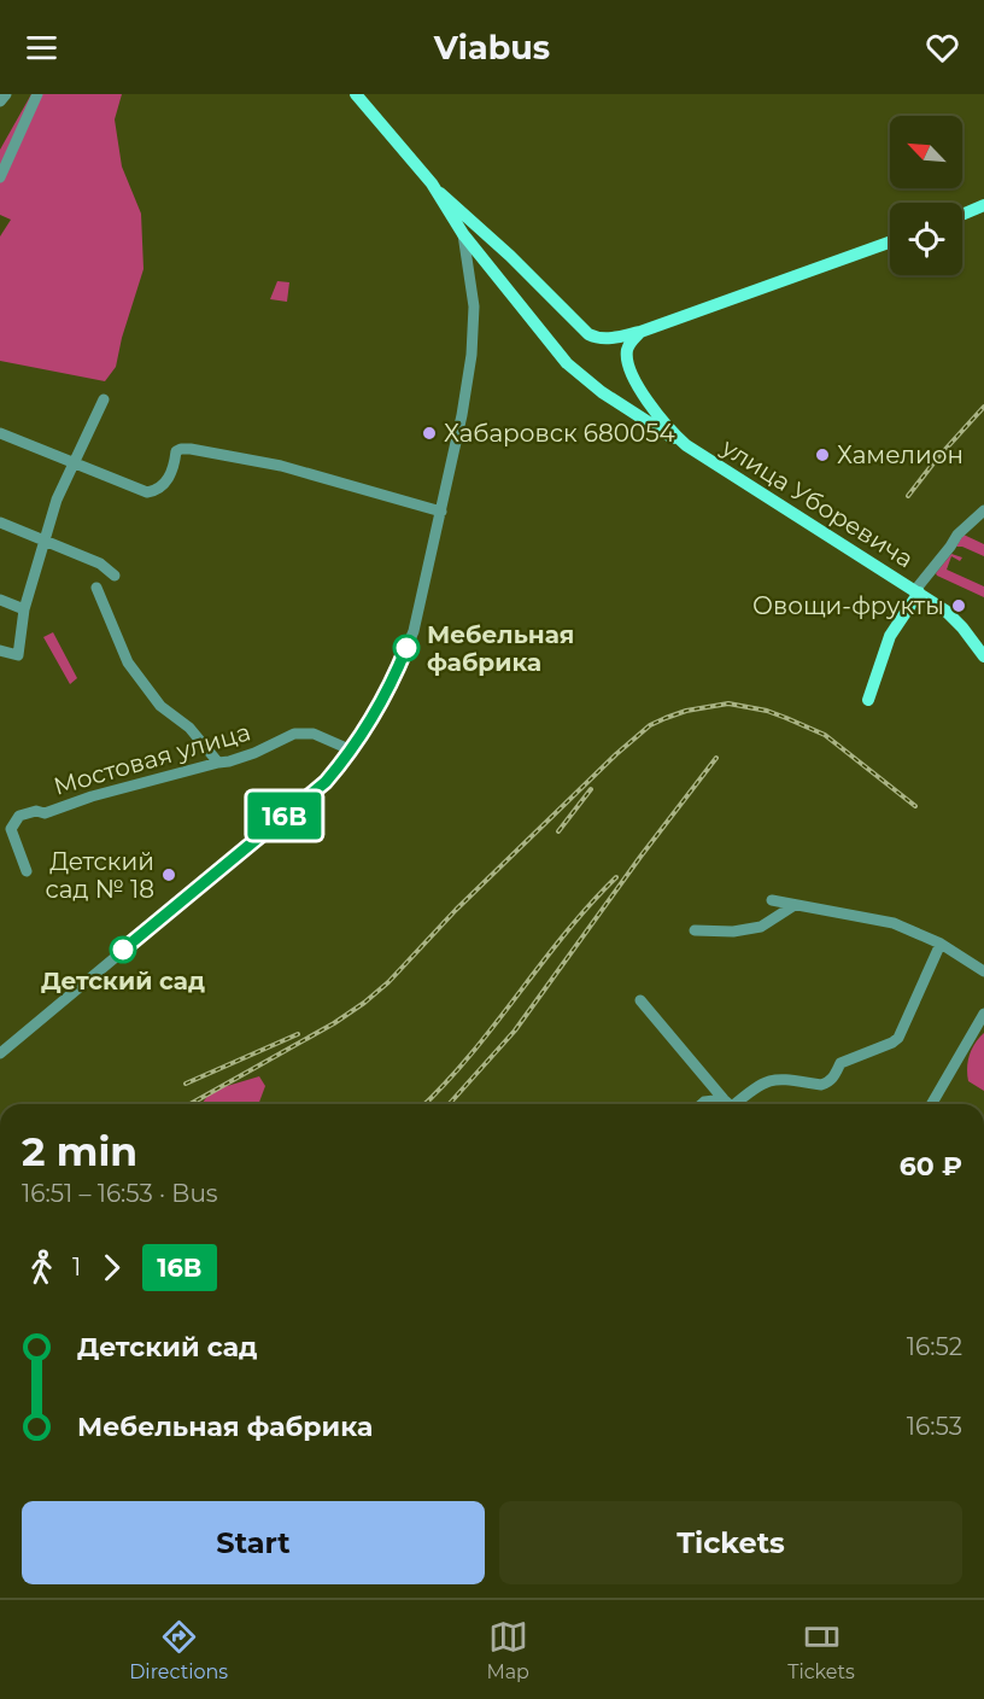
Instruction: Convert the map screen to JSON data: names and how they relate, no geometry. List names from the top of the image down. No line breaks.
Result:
{"streets":{"main road":["улица Уборевича"],"street":["Мостовая улица"]},"places":["Хабаровск 680054","Хамелион","Овощи-фрукты","Мебельная фабрика","Детский сад № 18","Детский сад"],"lines":["bus line 16В"],"north":"top left","page":{"header":"Viabus","on_map":"16В","heading":["2 min","16:51 – 16:53 · Bus","60 ₽"],"legs":["1","16В"],"list":[{"name":"Детский сад","value":"16:52"},{"name":"Мебельная фабрика","value":"16:53"}],"buttons":["Start","Tickets"],"tabs":["Directions","Map","Tickets"]}}
